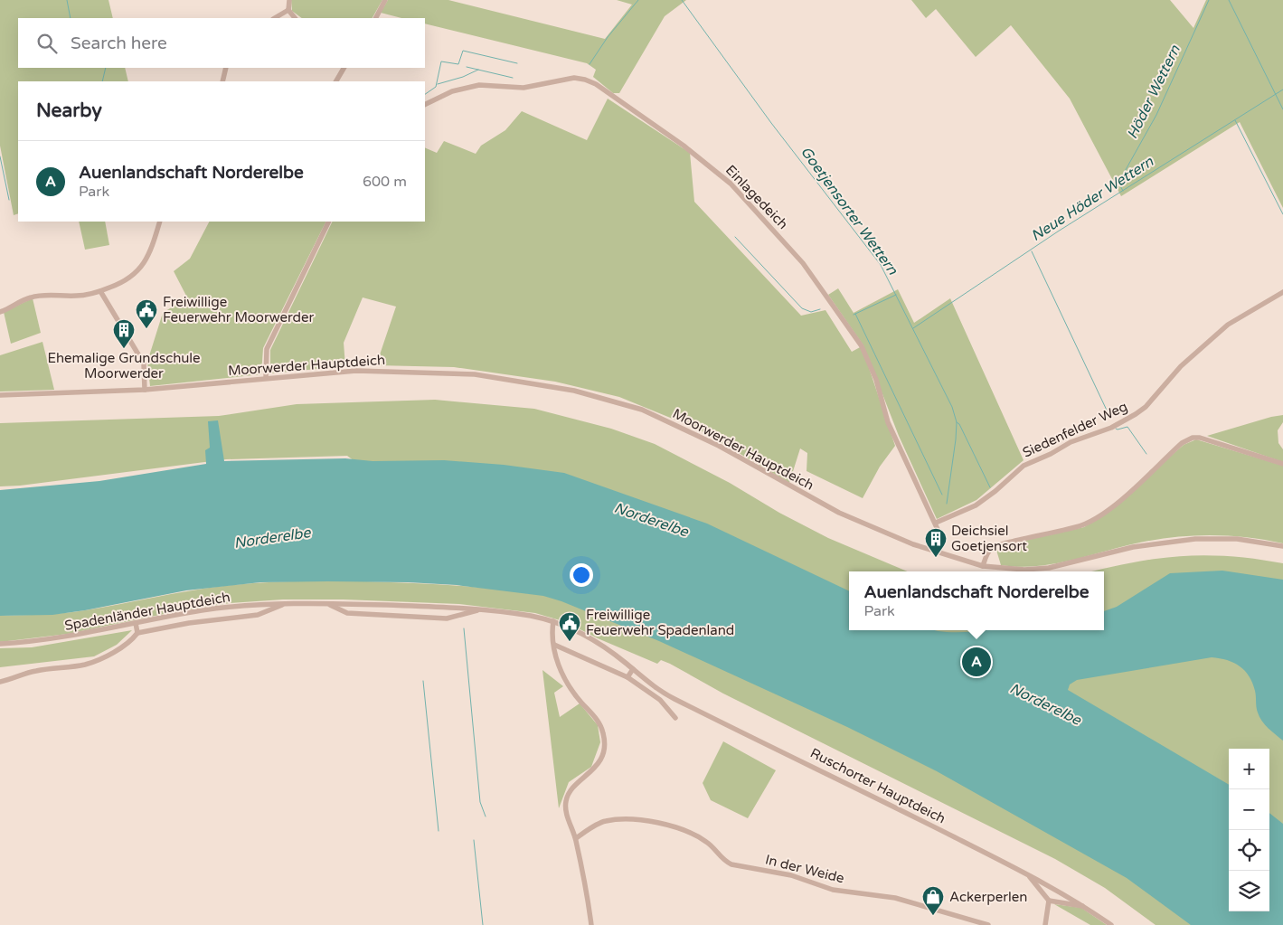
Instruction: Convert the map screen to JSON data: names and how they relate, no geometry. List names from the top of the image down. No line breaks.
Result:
{"streets":{"street":["Einlagedeich","Moorwerder Hauptdeich","Siedenfelder Weg","Spadenländer Hauptdeich","Ruschorter Hauptdeich","In der Weide"]},"crossings":[["Einlagedeich","Siedenfelder Weg"],["Spadenländer Hauptdeich","Ruschorter Hauptdeich"]],"water":["Höder Wettern","Neue Höder Wettern","Goetjensorter Wettern","Norderelbe"],"places":{"public building":["Freiwillige Feuerwehr Moorwerder","Freiwillige Feuerwehr Spadenland"],"building":["Ehemalige Grundschule Moorwerder","Deichsiel Goetjensort"],"shop":["Ackerperlen"]},"page":{"search":"Search here","heading":"Nearby","list":[{"mark":"A","name":"Auenlandschaft Norderelbe","note":"Park","value":"600 m"}],"popup":["Auenlandschaft Norderelbe","Park"],"pins":"A","map_buttons":["+","−"]}}
